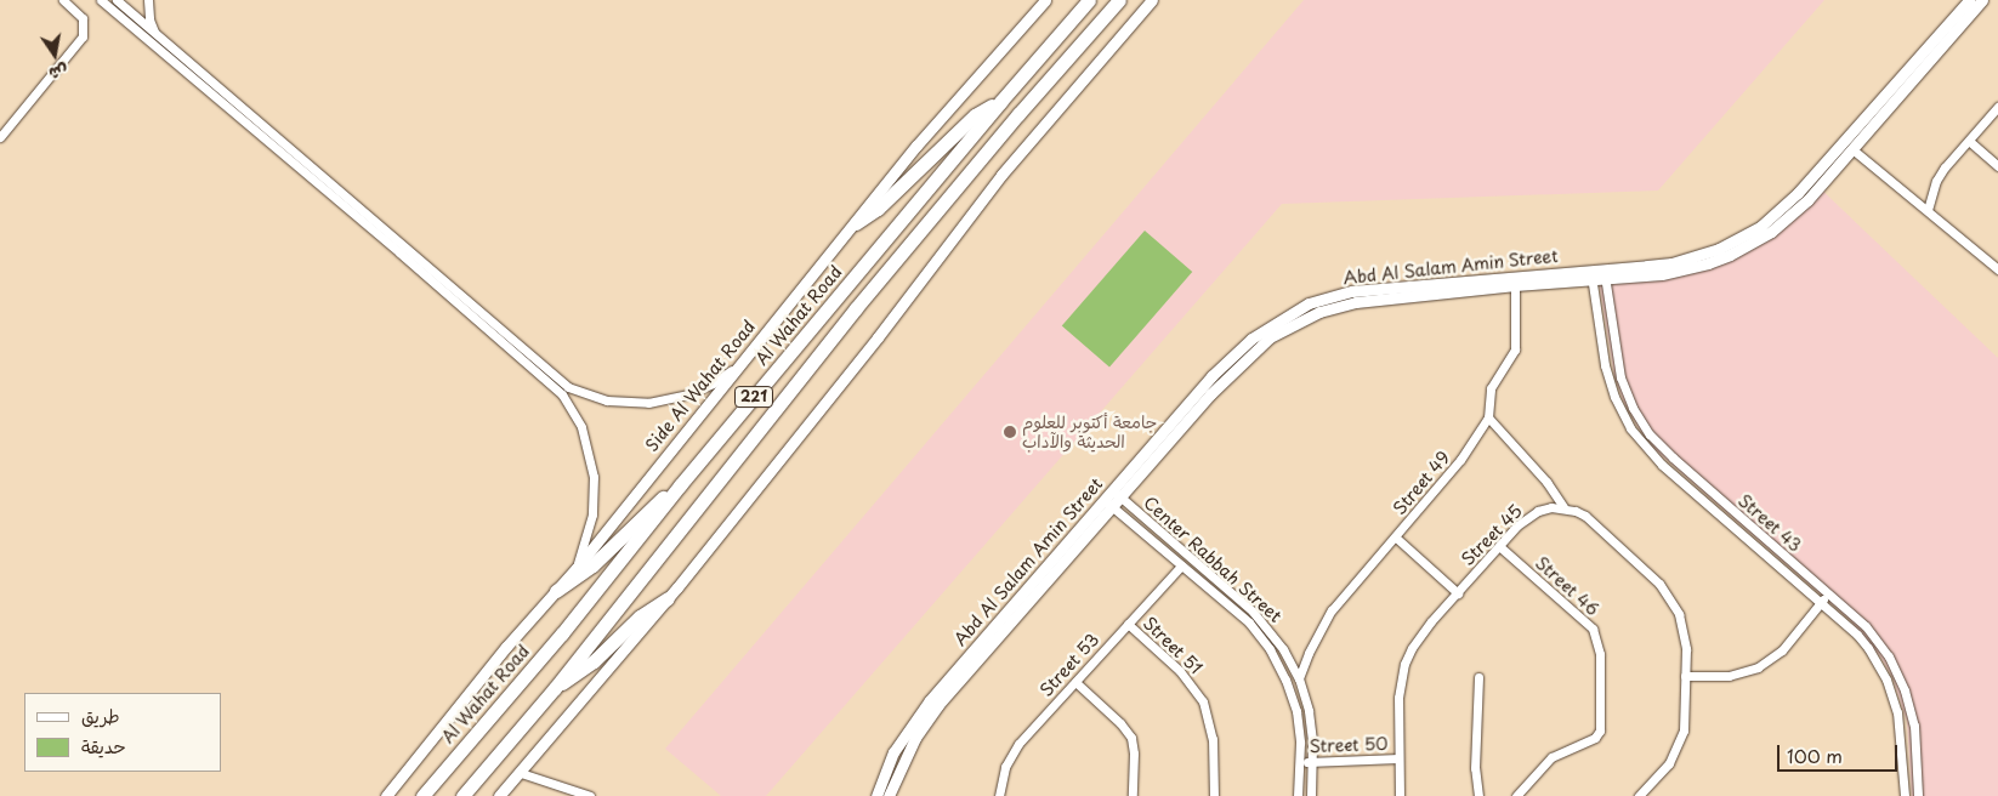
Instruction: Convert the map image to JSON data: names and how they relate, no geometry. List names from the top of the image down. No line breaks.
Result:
{"streets":{"highway":["Al Wahat Road","221"],"street":["Abd Al Salam Amin Street","Side Al Wahat Road","Street 49","Street 43","Street 45","Center Rabbah Street","Street 46","Street 51","Street 53","Street 50"]},"crossings":[["Abd Al Salam Amin Street","Street 49"],["Abd Al Salam Amin Street","Street 43"],["Abd Al Salam Amin Street","Center Rabbah Street"],["Street 49","Center Rabbah Street"],["Street 45","Street 46"],["Street 45","Street 50"],["Center Rabbah Street","Street 53"],["Center Rabbah Street","Street 50"],["Street 51","Street 53"]],"places":["جامعة أكتوبر للعلوم الحديثة والآداب"],"legend":["طريق","حديقة"],"scale_bar":"100 m","north":"bottom"}
